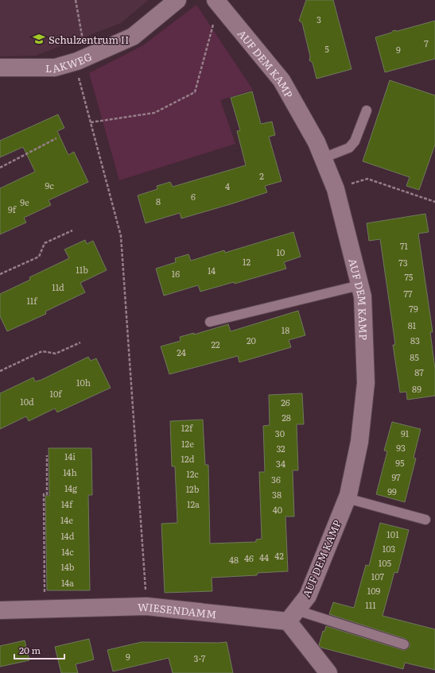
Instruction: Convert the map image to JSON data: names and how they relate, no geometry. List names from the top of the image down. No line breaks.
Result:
{"streets":{"street":["LAKWEG","AUF DEM KAMP","WIESENDAMM"]},"crossings":[["AUF DEM KAMP","WIESENDAMM"]],"places":{"school or university":["Schulzentrum II"]},"house_numbers":["3","7","5","9","2","9c","4","6","8","9e","9f","71","10","12","73","11b","14","16","75","11d","77","11f","79","81","18","20","83","22","24","85","87","10h","89","10f","10d","26","28","12f","30","91","12e","93","32","14i","12d","95","34","14h","12c","97","36","14g","12b","99","38","14f","12a","40","14e","101","14d","103","14c","42","44","46","48","105","14b","107","14a","109","111","9","3-7"],"scale_bar":"20 m"}
